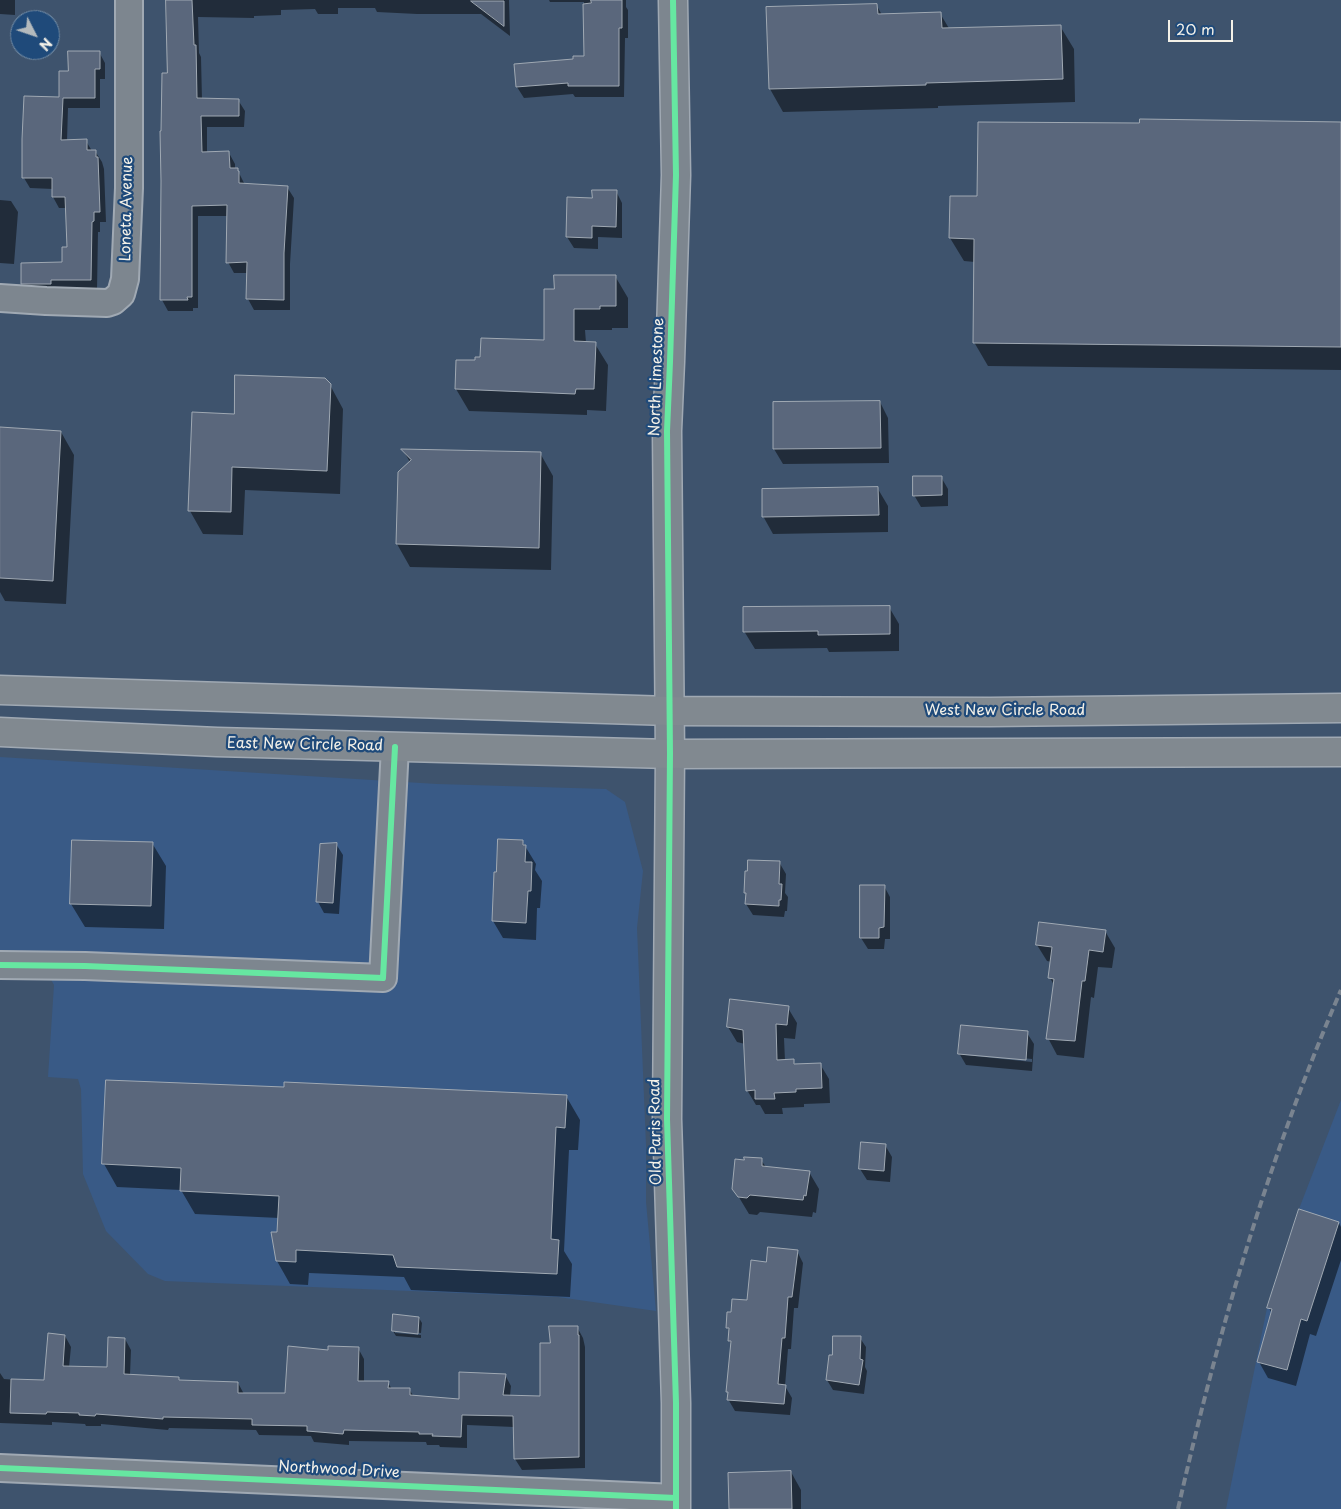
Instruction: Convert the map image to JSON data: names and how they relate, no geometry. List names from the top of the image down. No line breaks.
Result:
{"streets":{"highway":["West New Circle Road","East New Circle Road"],"street":["Loneta Avenue","North Limestone","Old Paris Road","Northwood Drive"]},"crossings":[["North Limestone","West New Circle Road"],["North Limestone","East New Circle Road"],["North Limestone","Old Paris Road"],["East New Circle Road","Old Paris Road"],["Old Paris Road","Northwood Drive"]],"scale_bar":"20 m","north":"bottom right"}
